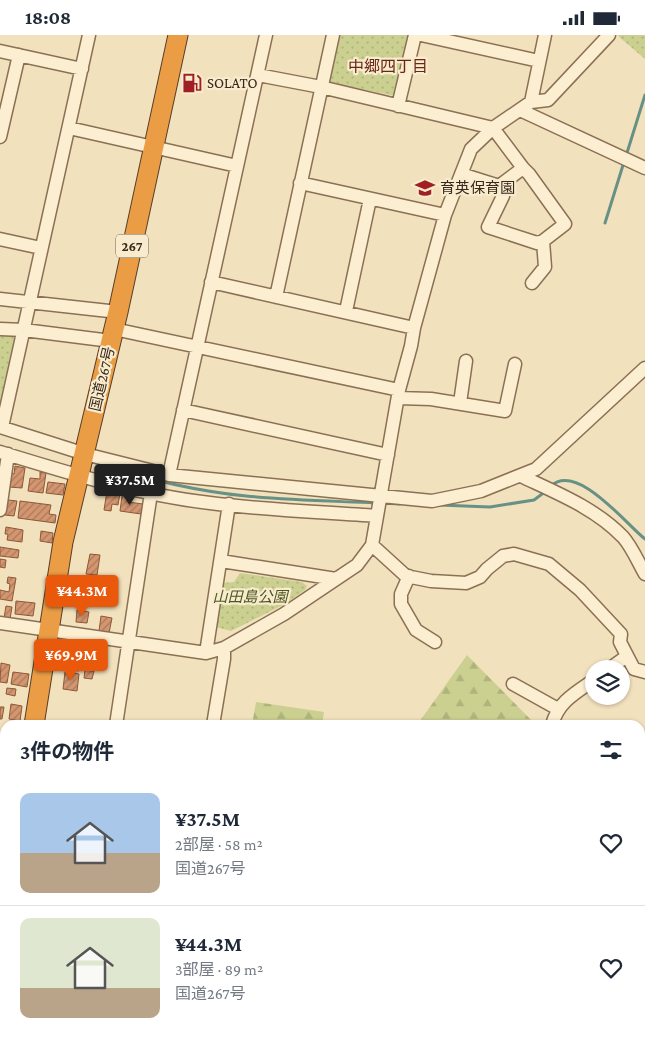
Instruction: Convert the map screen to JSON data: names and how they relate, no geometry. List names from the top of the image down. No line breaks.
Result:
{"streets":{"highway":["267","国道267号"]},"districts":["中郷四丁目"],"parks":["山田島公園"],"places":{"fuel station":["SOLATO"],"school or university":["育英保育園"]},"page":{"status":"18:08","price":["¥37.5M","¥44.3M","¥69.9M"],"heading":"3件の物件","list":[{"name":"¥37.5M","note":"2部屋 · 58 m² · 国道267号"},{"name":"¥44.3M","note":"3部屋 · 89 m² · 国道267号"}]}}
